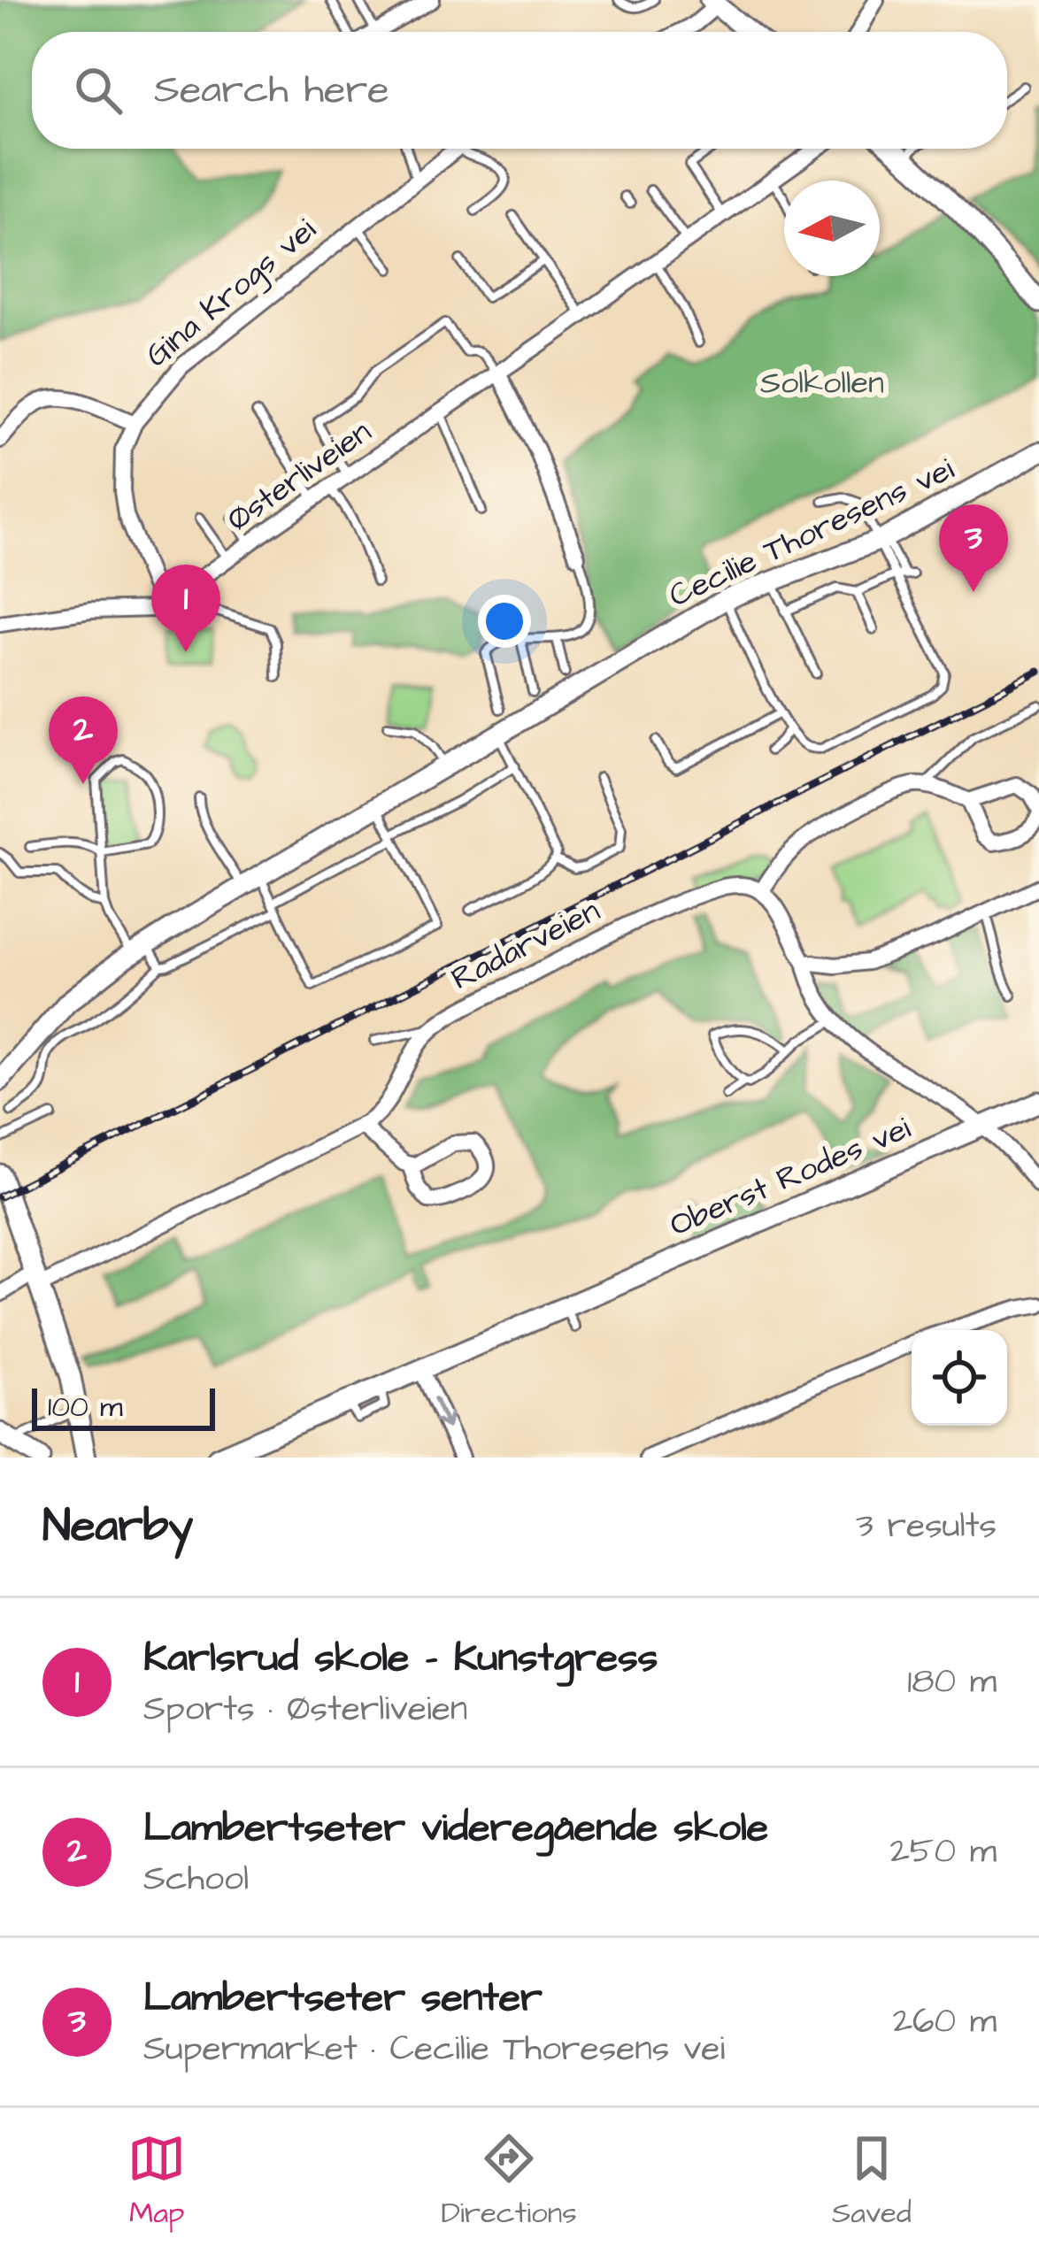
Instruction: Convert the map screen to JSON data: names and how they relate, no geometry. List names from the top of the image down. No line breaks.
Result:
{"streets":{"street":["Gina Krogs vei","Østerliveien","Cecilie Thoresens vei","Radarveien","Oberst Rodes vei"]},"crossings":[["Gina Krogs vei","Østerliveien"]],"parks":["Solkollen"],"scale_bar":"100 m","north":"left","page":{"search":"Search here","pins":["3","1","2"],"scale":"100 m","heading":["Nearby","3 results"],"list":[{"mark":"1","name":"Karlsrud skole - Kunstgress","note":"Sports · Østerliveien","value":"180 m"},{"mark":"2","name":"Lambertseter videregående skole","note":"School","value":"250 m"},{"mark":"3","name":"Lambertseter senter","note":"Supermarket · Cecilie Thoresens vei","value":"260 m"}],"nav":["Map","Directions","Saved"]}}
